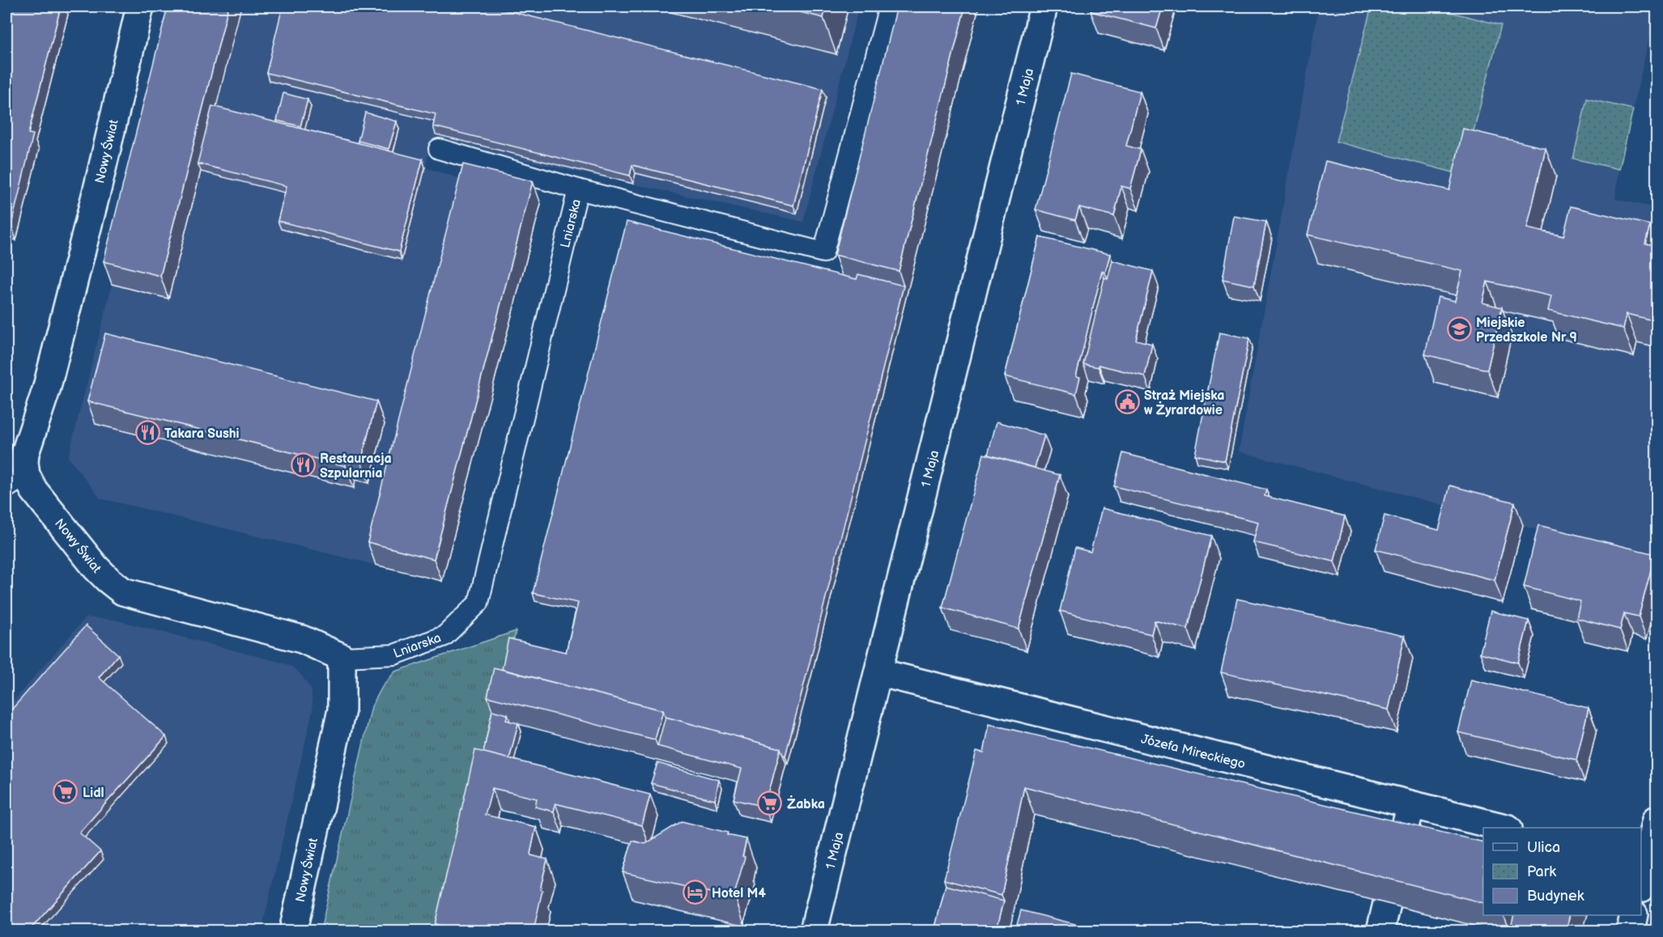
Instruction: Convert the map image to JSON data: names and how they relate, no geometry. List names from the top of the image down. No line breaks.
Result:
{"streets":{"street":["1 Maja","Nowy Świat","Józefa Mireckiego"],"lane":["Lniarska"]},"crossings":[["1 Maja","Józefa Mireckiego"],["Nowy Świat","Lniarska"]],"places":{"school or university":["Miejskie Przedszkole Nr 9"],"public building":["Straż Miejska w Żyrardowie"],"restaurant":["Takara Sushi","Restauracja Szpularnia"],"supermarket":["Lidl","Żabka"],"hotel":["Hotel M4"]},"legend":["Ulica","Park","Budynek"]}
